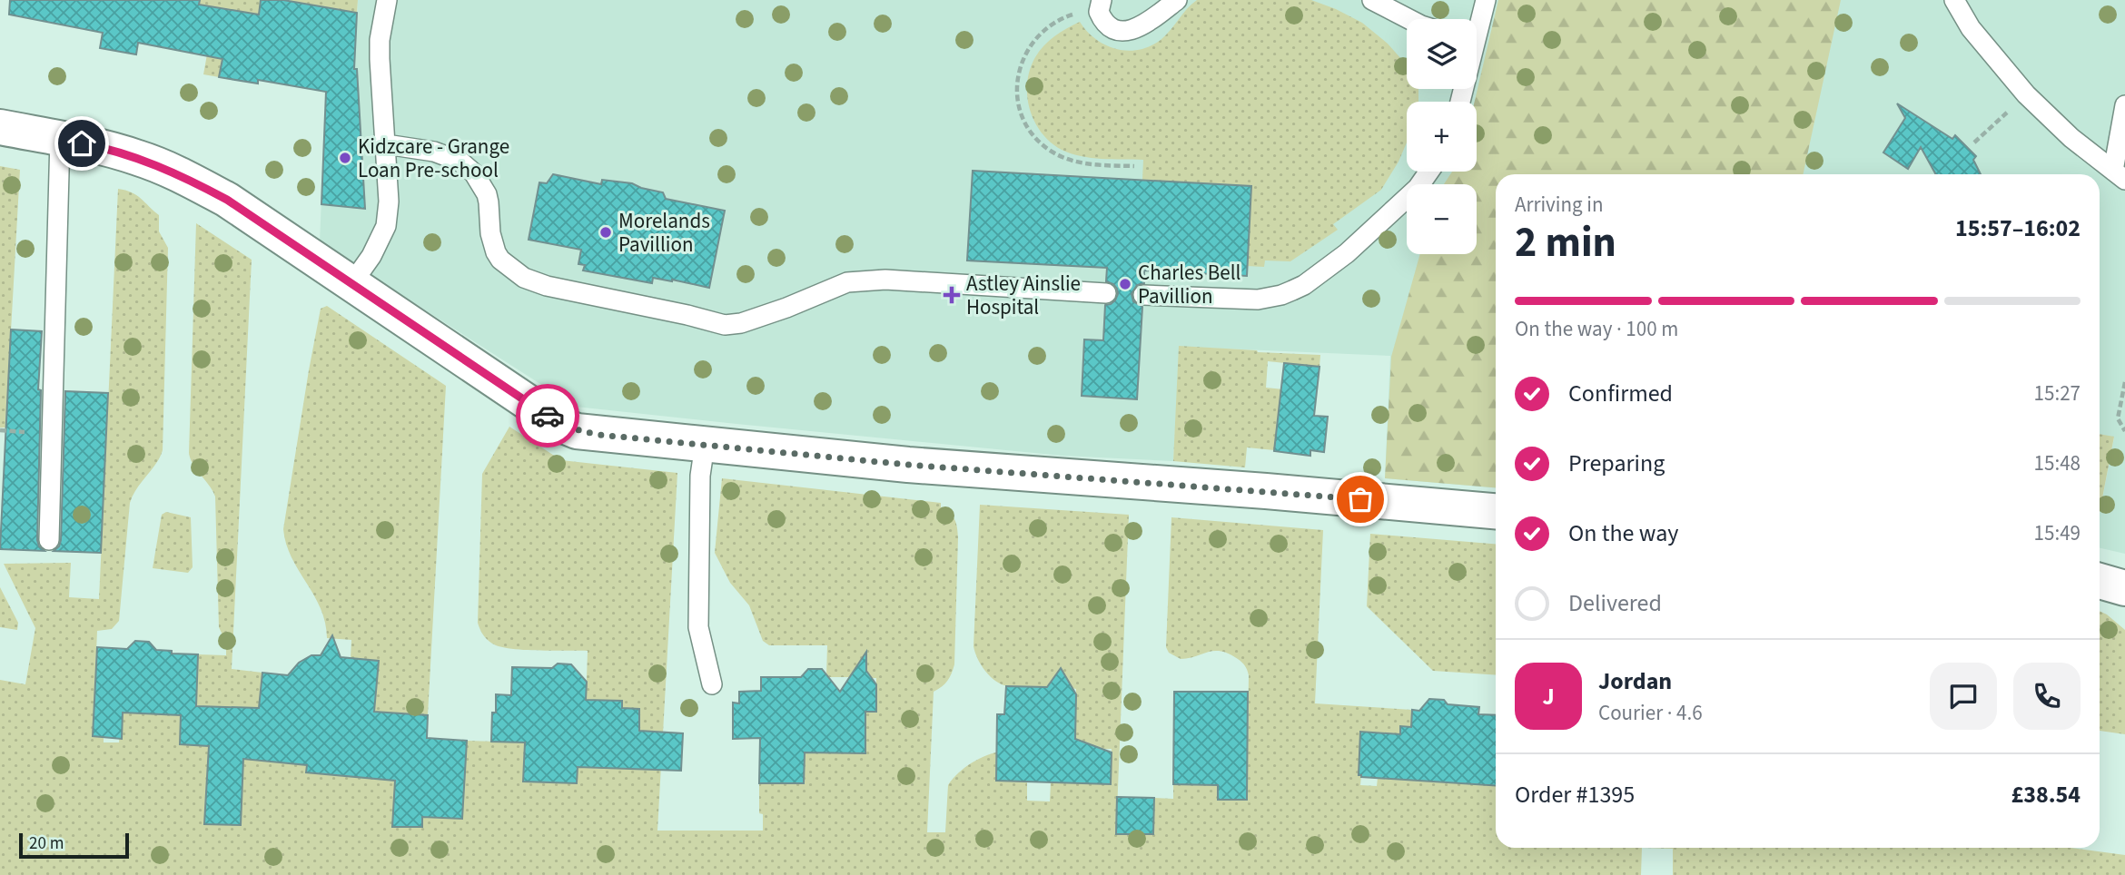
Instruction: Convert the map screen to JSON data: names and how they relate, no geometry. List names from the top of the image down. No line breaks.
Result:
{"places":{"other":["Kidzcare - Grange Loan Pre-school","Morelands Pavillion","Charles Bell Pavillion"],"health":["Astley Ainslie Hospital"]},"scale_bar":"20 m","page":{"map_buttons":["+","−"],"heading":["2 min","Arriving in","15:57–16:02"],"panel":["Jordan","Courier · 4.6","Order #1395","£38.54"],"bar":"On the way · 100 m","list":[["Confirmed","15:27"],["Preparing","15:48"],["On the way","15:49"],"Delivered"],"round":"J","scale":"20 m"}}
